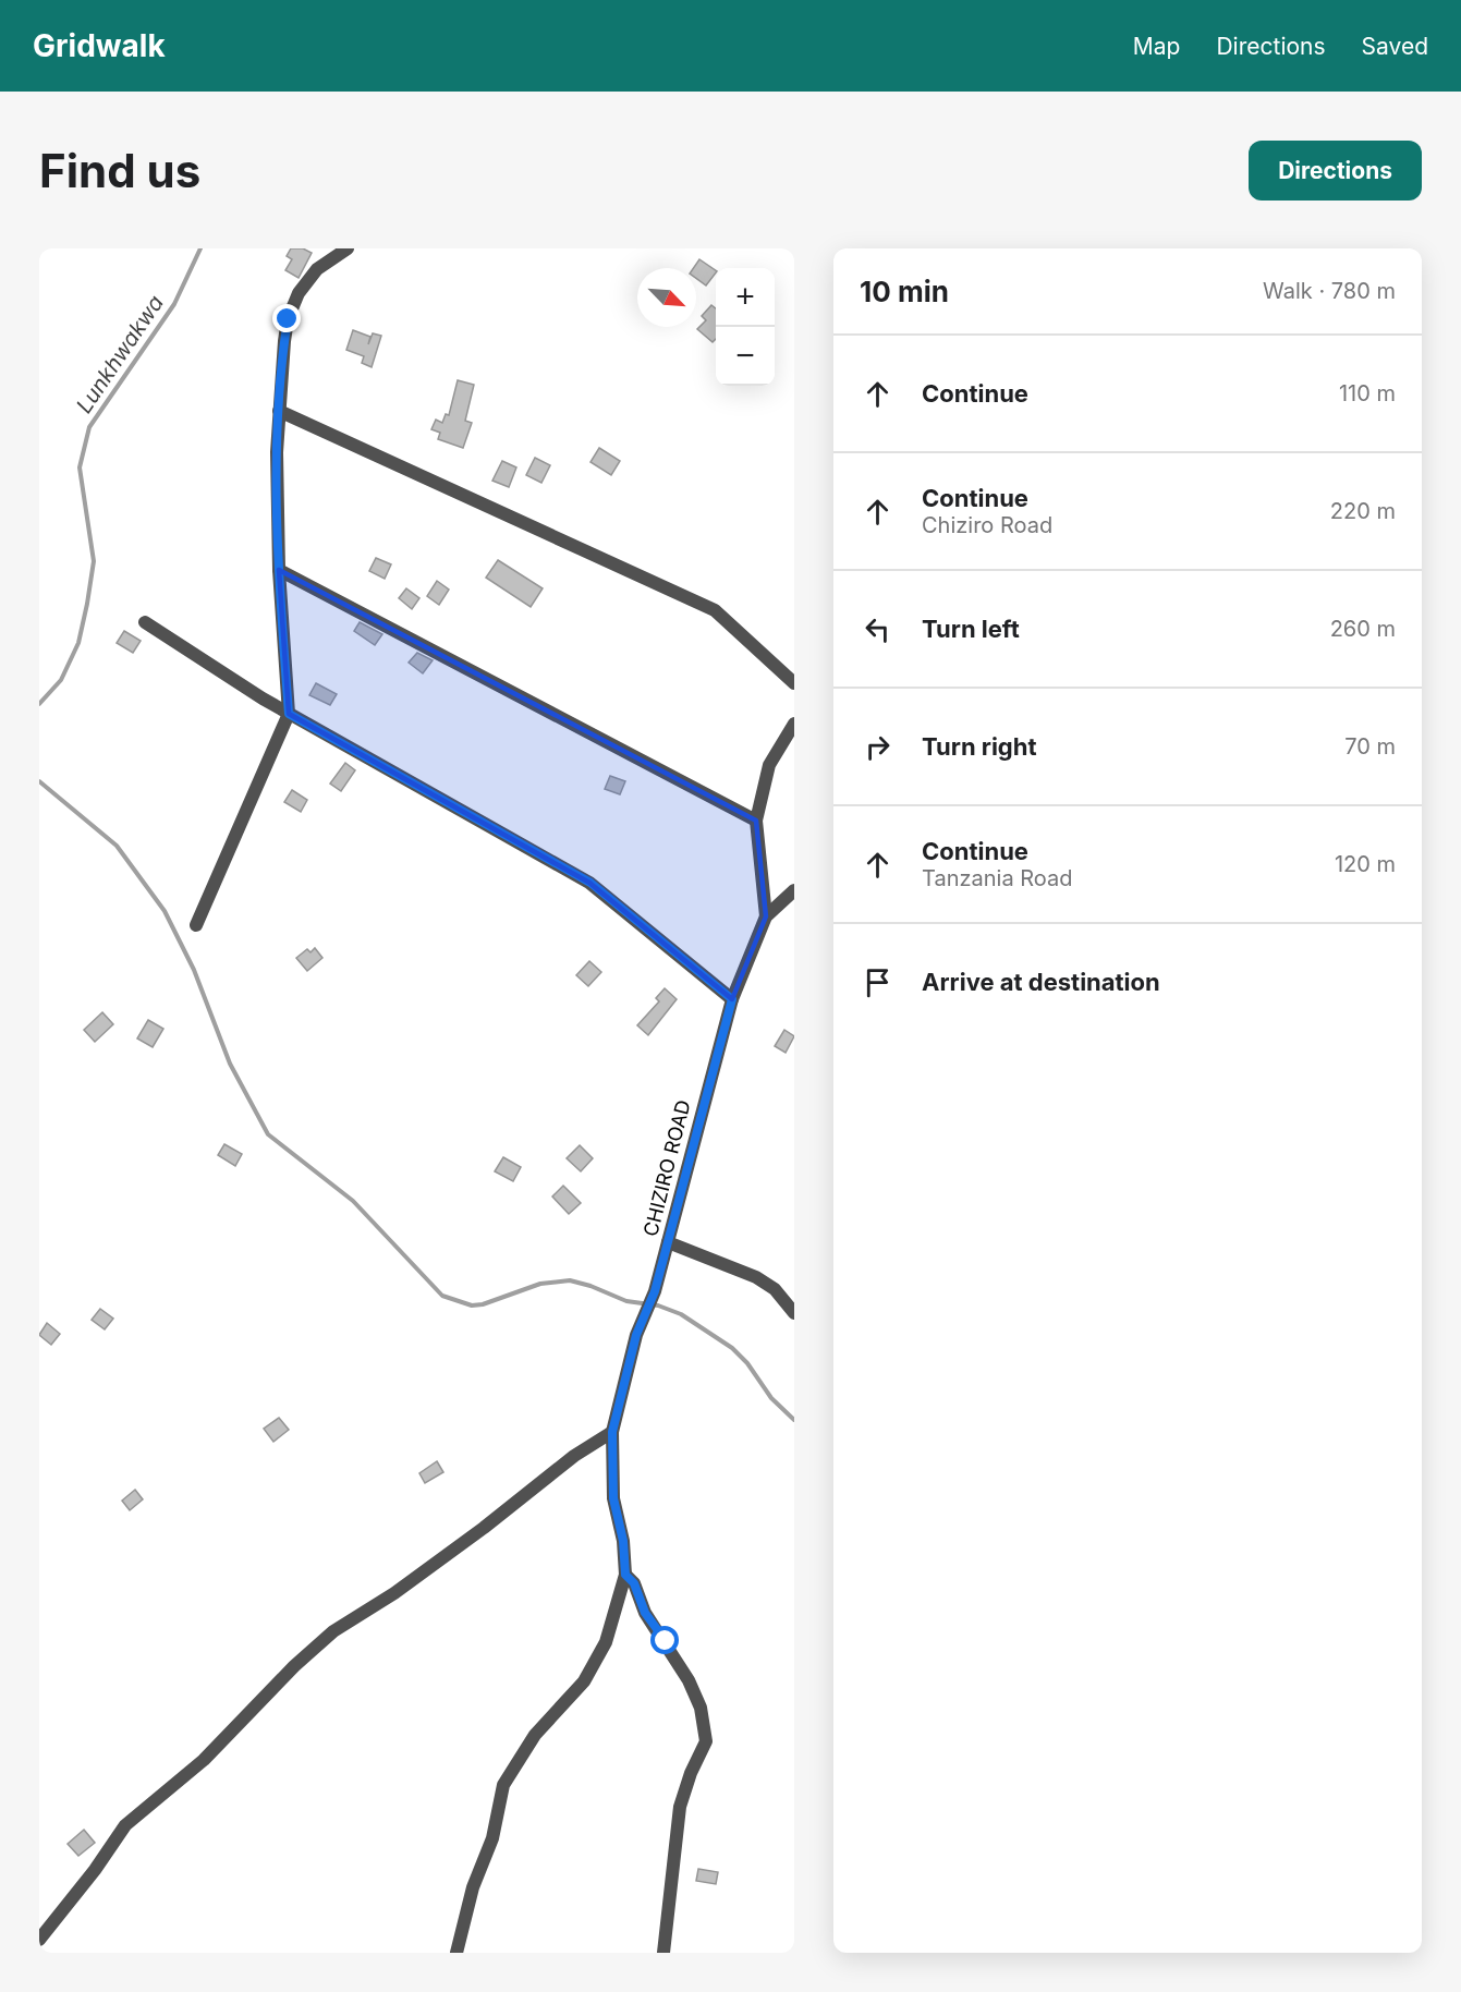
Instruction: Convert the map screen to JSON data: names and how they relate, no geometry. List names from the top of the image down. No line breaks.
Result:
{"streets":{"street":["CHIZIRO ROAD"]},"water":["Lunkhwakwa"],"north":"bottom right","page":{"header":"Gridwalk","nav":["Map","Directions","Saved"],"buttons":"Directions","title":"Find us","heading":["10 min","Walk · 780 m"],"map_buttons":["+","−"],"list":[["Continue","110 m"],["Continue","Chiziro Road","220 m"],["Turn left","260 m"],["Turn right","70 m"],["Continue","Tanzania Road","120 m"],"Arrive at destination"]}}
